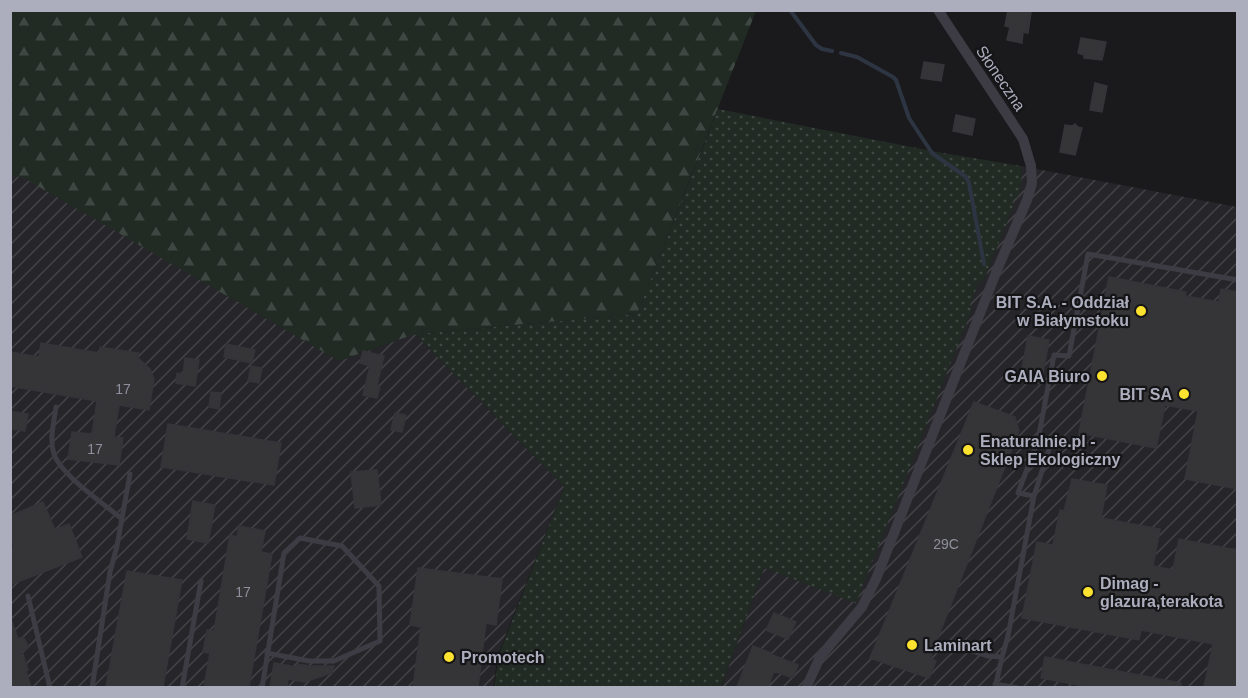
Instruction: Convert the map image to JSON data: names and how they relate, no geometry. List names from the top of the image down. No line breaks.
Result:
{"streets":{"street":["Słoneczna"]},"places":["BIT S.A. - Oddział w Białymstoku","GAIA Biuro","BIT SA","Enaturalnie.pl - Sklep Ekologiczny","Dimag - glazura,terakota","Laminart","Promotech"],"house_numbers":["17","17","29C","17"]}
